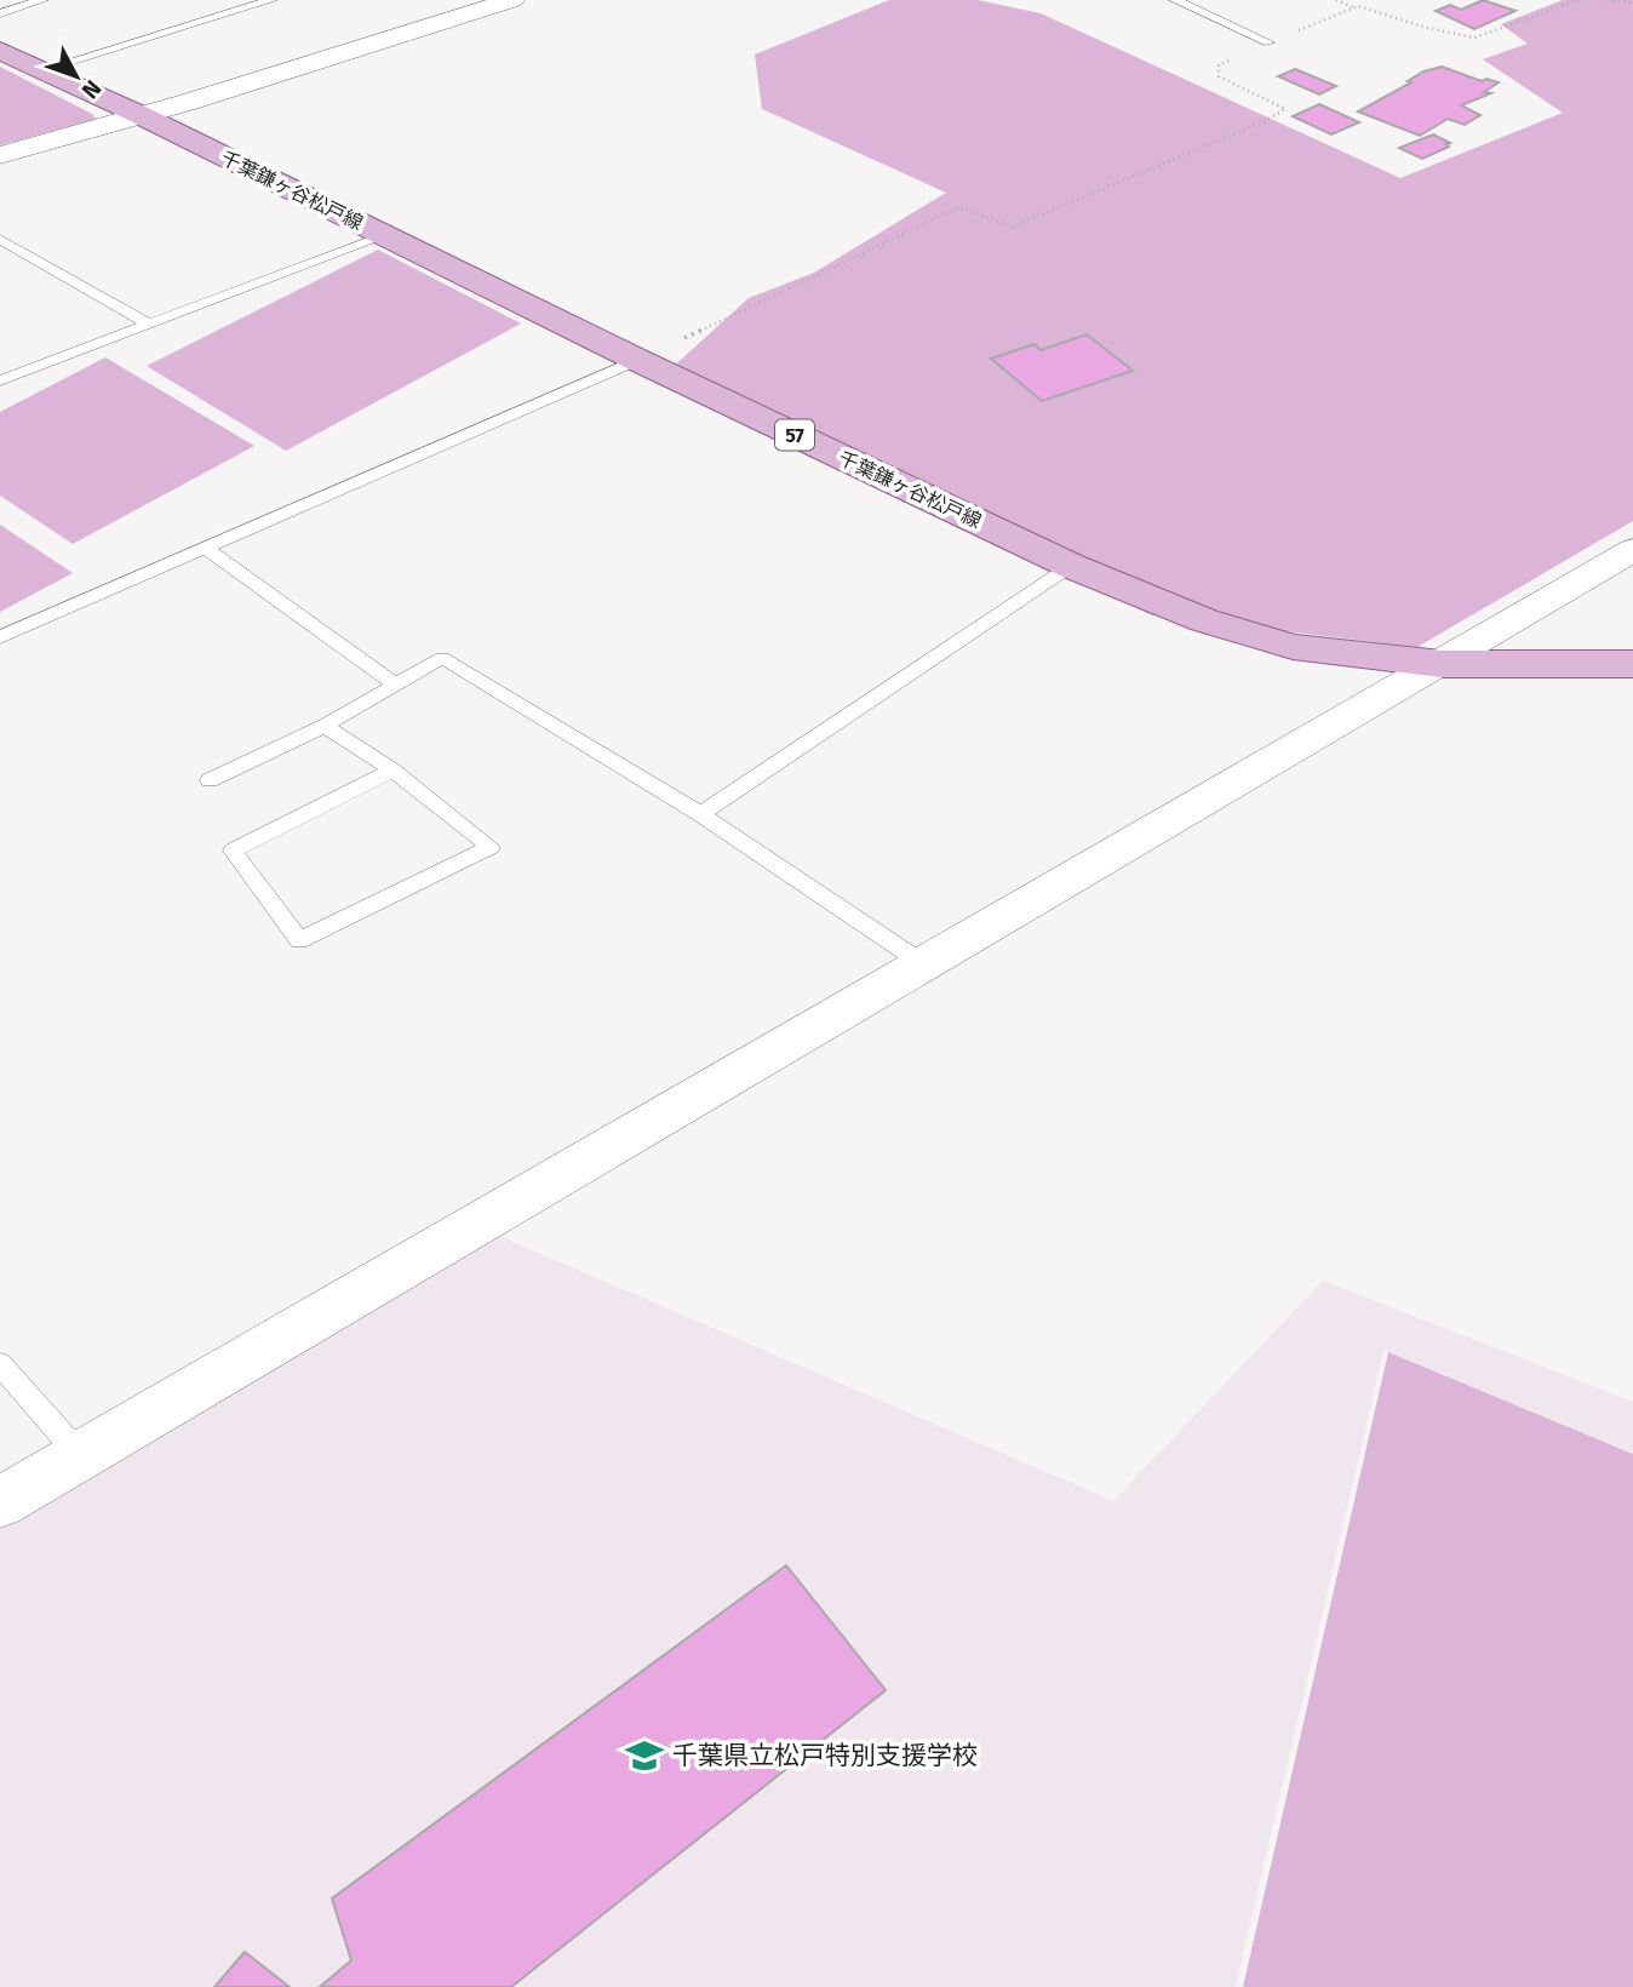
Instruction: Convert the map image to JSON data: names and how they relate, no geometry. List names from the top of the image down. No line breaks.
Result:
{"streets":{"main road":["千葉鎌ヶ谷松戸線","57"]},"places":{"school or university":["千葉県立松戸特別支援学校"]},"north":"bottom right"}
